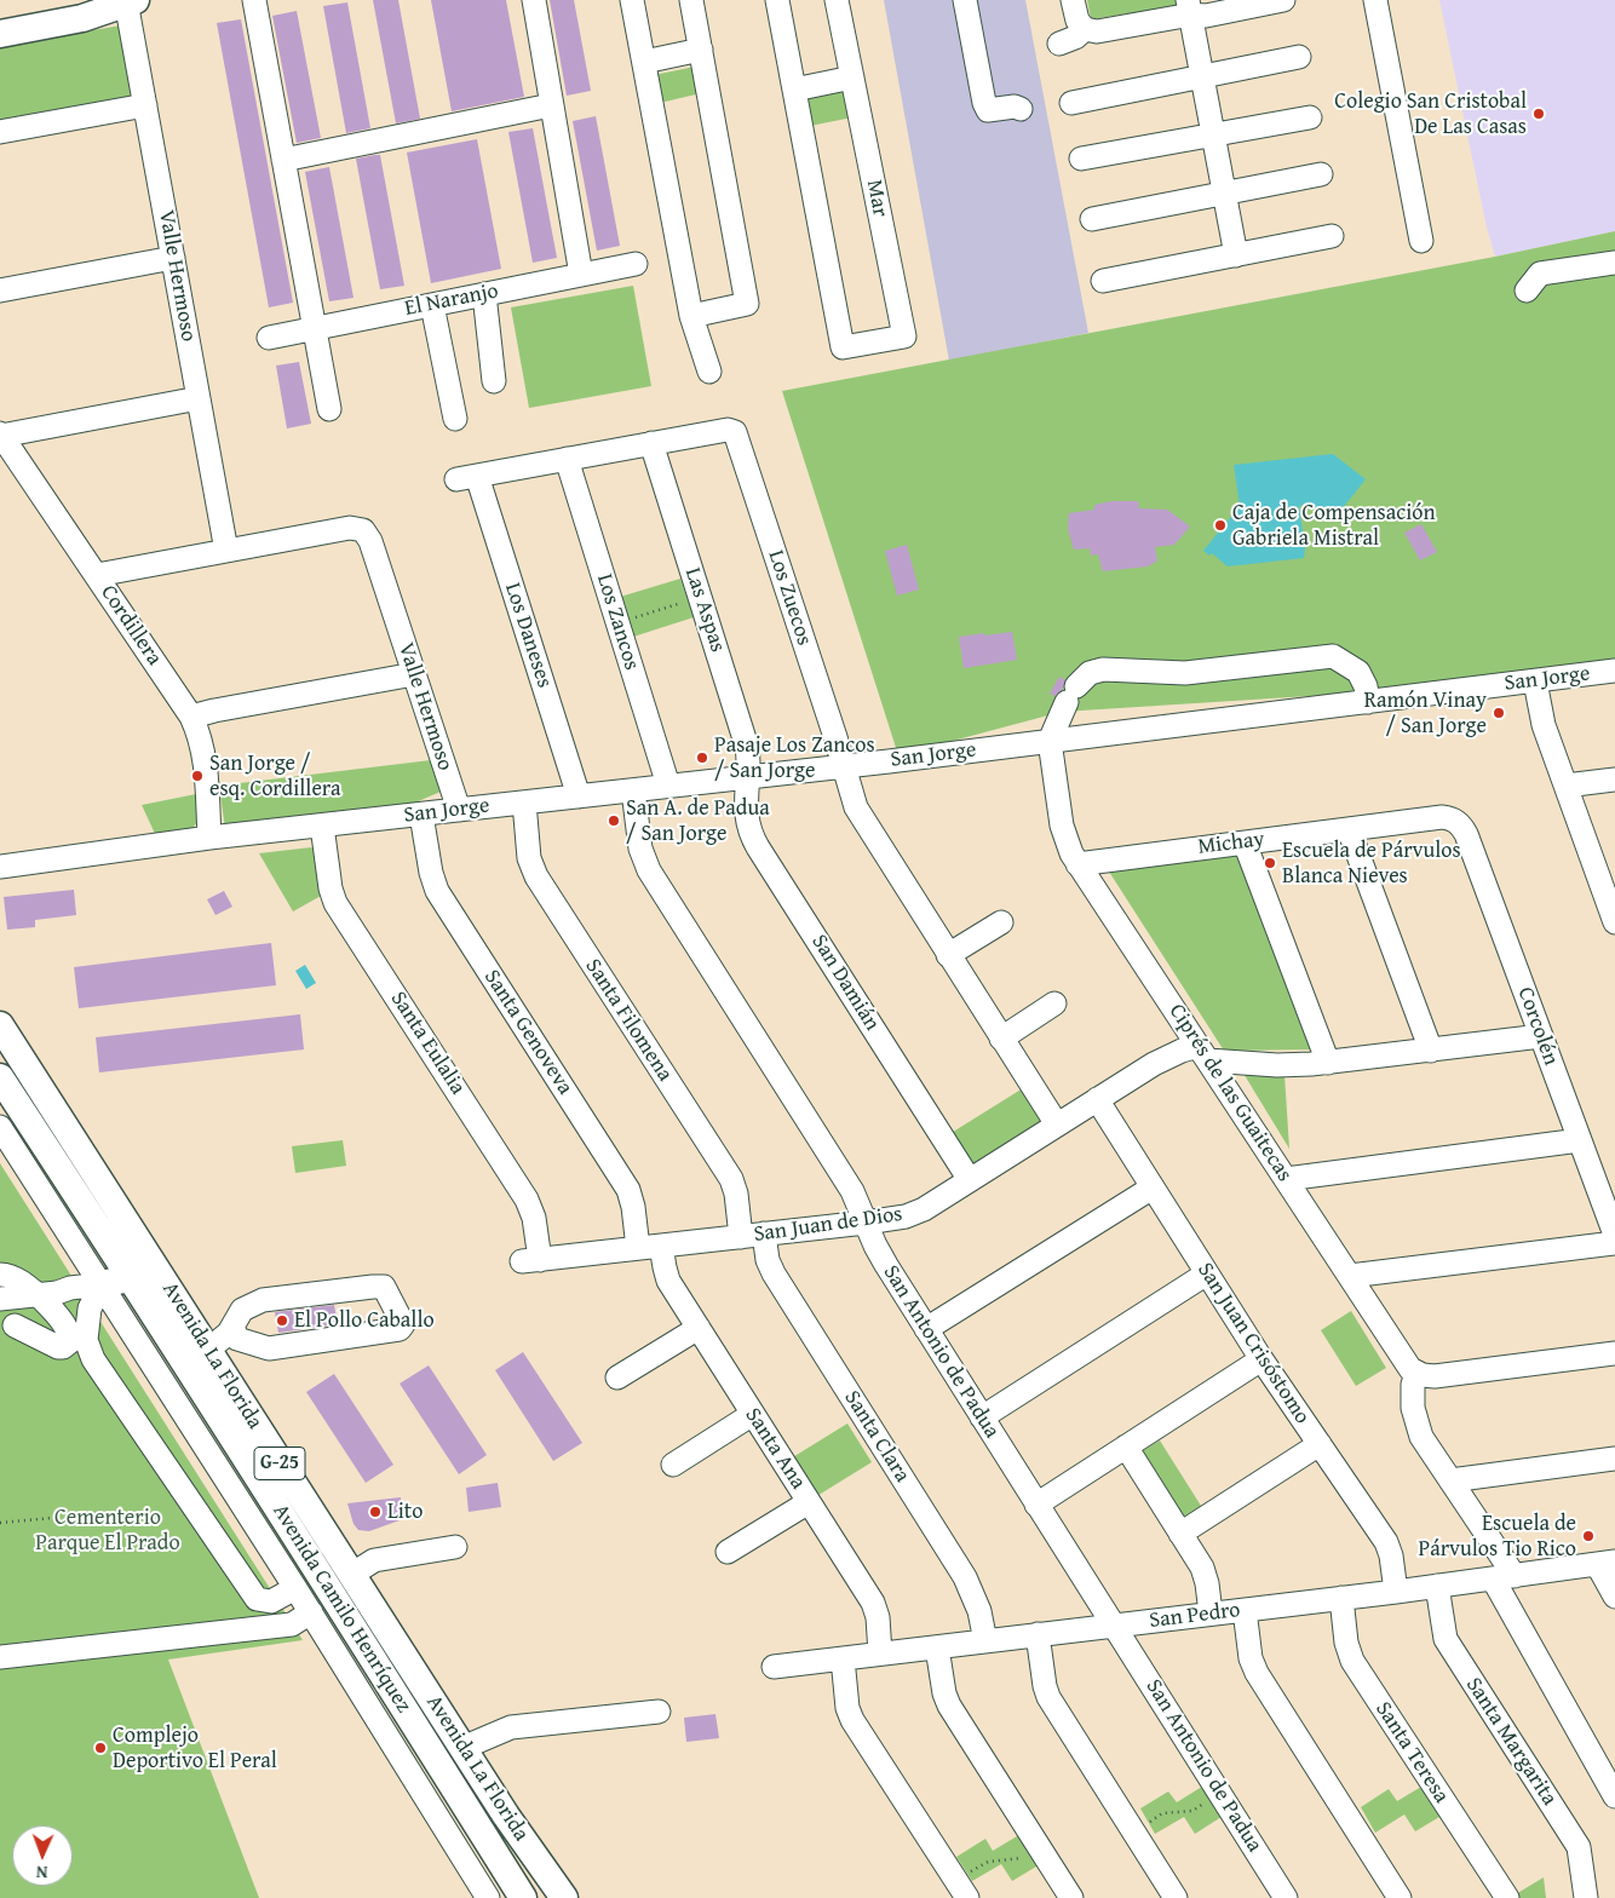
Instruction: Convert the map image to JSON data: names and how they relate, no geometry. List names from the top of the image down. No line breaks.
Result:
{"streets":{"main road":["Avenida La Florida","G-25","Avenida Camilo Henríquez"],"street":["Mar","Valle Hermoso","El Naranjo","Los Zuecos","Las Aspas","Los Zancos","Cordillera","Los Daneses","San Jorge","Michay","San Damián","Santa Filomena","Corcolén","Santa Genoveva","Santa Eulalia","Ciprés de las Guaitecas","San Juan de Dios","San Juan Crisóstomo","San Antonio de Padua","Santa Clara","Santa Ana","San Pedro","Santa Margarita","Santa Teresa"]},"crossings":[["Valle Hermoso","Cordillera"],["Valle Hermoso","San Jorge"],["Los Zuecos","Las Aspas"],["Los Zuecos","San Jorge"],["Los Zuecos","San Juan de Dios"],["Las Aspas","San Jorge"],["Las Aspas","San Damián"],["Los Zancos","Los Daneses"],["Los Zancos","San Jorge"],["Cordillera","San Jorge"],["Los Daneses","San Jorge"],["San Jorge","San Damián"],["San Jorge","Santa Filomena"],["San Jorge","Santa Genoveva"],["San Jorge","Santa Eulalia"],["San Jorge","Ciprés de las Guaitecas"],["San Jorge","San Antonio de Padua"],["Michay","Corcolén"],["Michay","Ciprés de las Guaitecas"],["San Damián","San Juan de Dios"],["Santa Filomena","San Juan de Dios"],["Corcolén","San Juan de Dios"],["Santa Genoveva","San Juan de Dios"],["Santa Genoveva","Santa Ana"],["Santa Eulalia","San Juan de Dios"],["Ciprés de las Guaitecas","San Juan de Dios"],["San Juan de Dios","San Juan Crisóstomo"],["San Juan de Dios","San Antonio de Padua"],["San Juan de Dios","Santa Clara"],["San Juan de Dios","Santa Ana"],["San Juan Crisóstomo","San Pedro"],["San Antonio de Padua","San Pedro"],["Santa Clara","San Pedro"],["Santa Ana","San Pedro"],["San Pedro","Santa Margarita"],["San Pedro","Santa Teresa"]],"parks":["Cementerio Parque El Prado"],"places":["Colegio San Cristobal De Las Casas","Caja de Compensación Gabriela Mistral","Ramón Vinay / San Jorge","Pasaje Los Zancos / San Jorge","San Jorge / esq. Cordillera","San A. de Padua / San Jorge","Escuela de Párvulos Blanca Nieves","El Pollo Caballo","Lito","Escuela de Párvulos Tio Rico","Complejo Deportivo El Peral"],"north":"bottom"}
